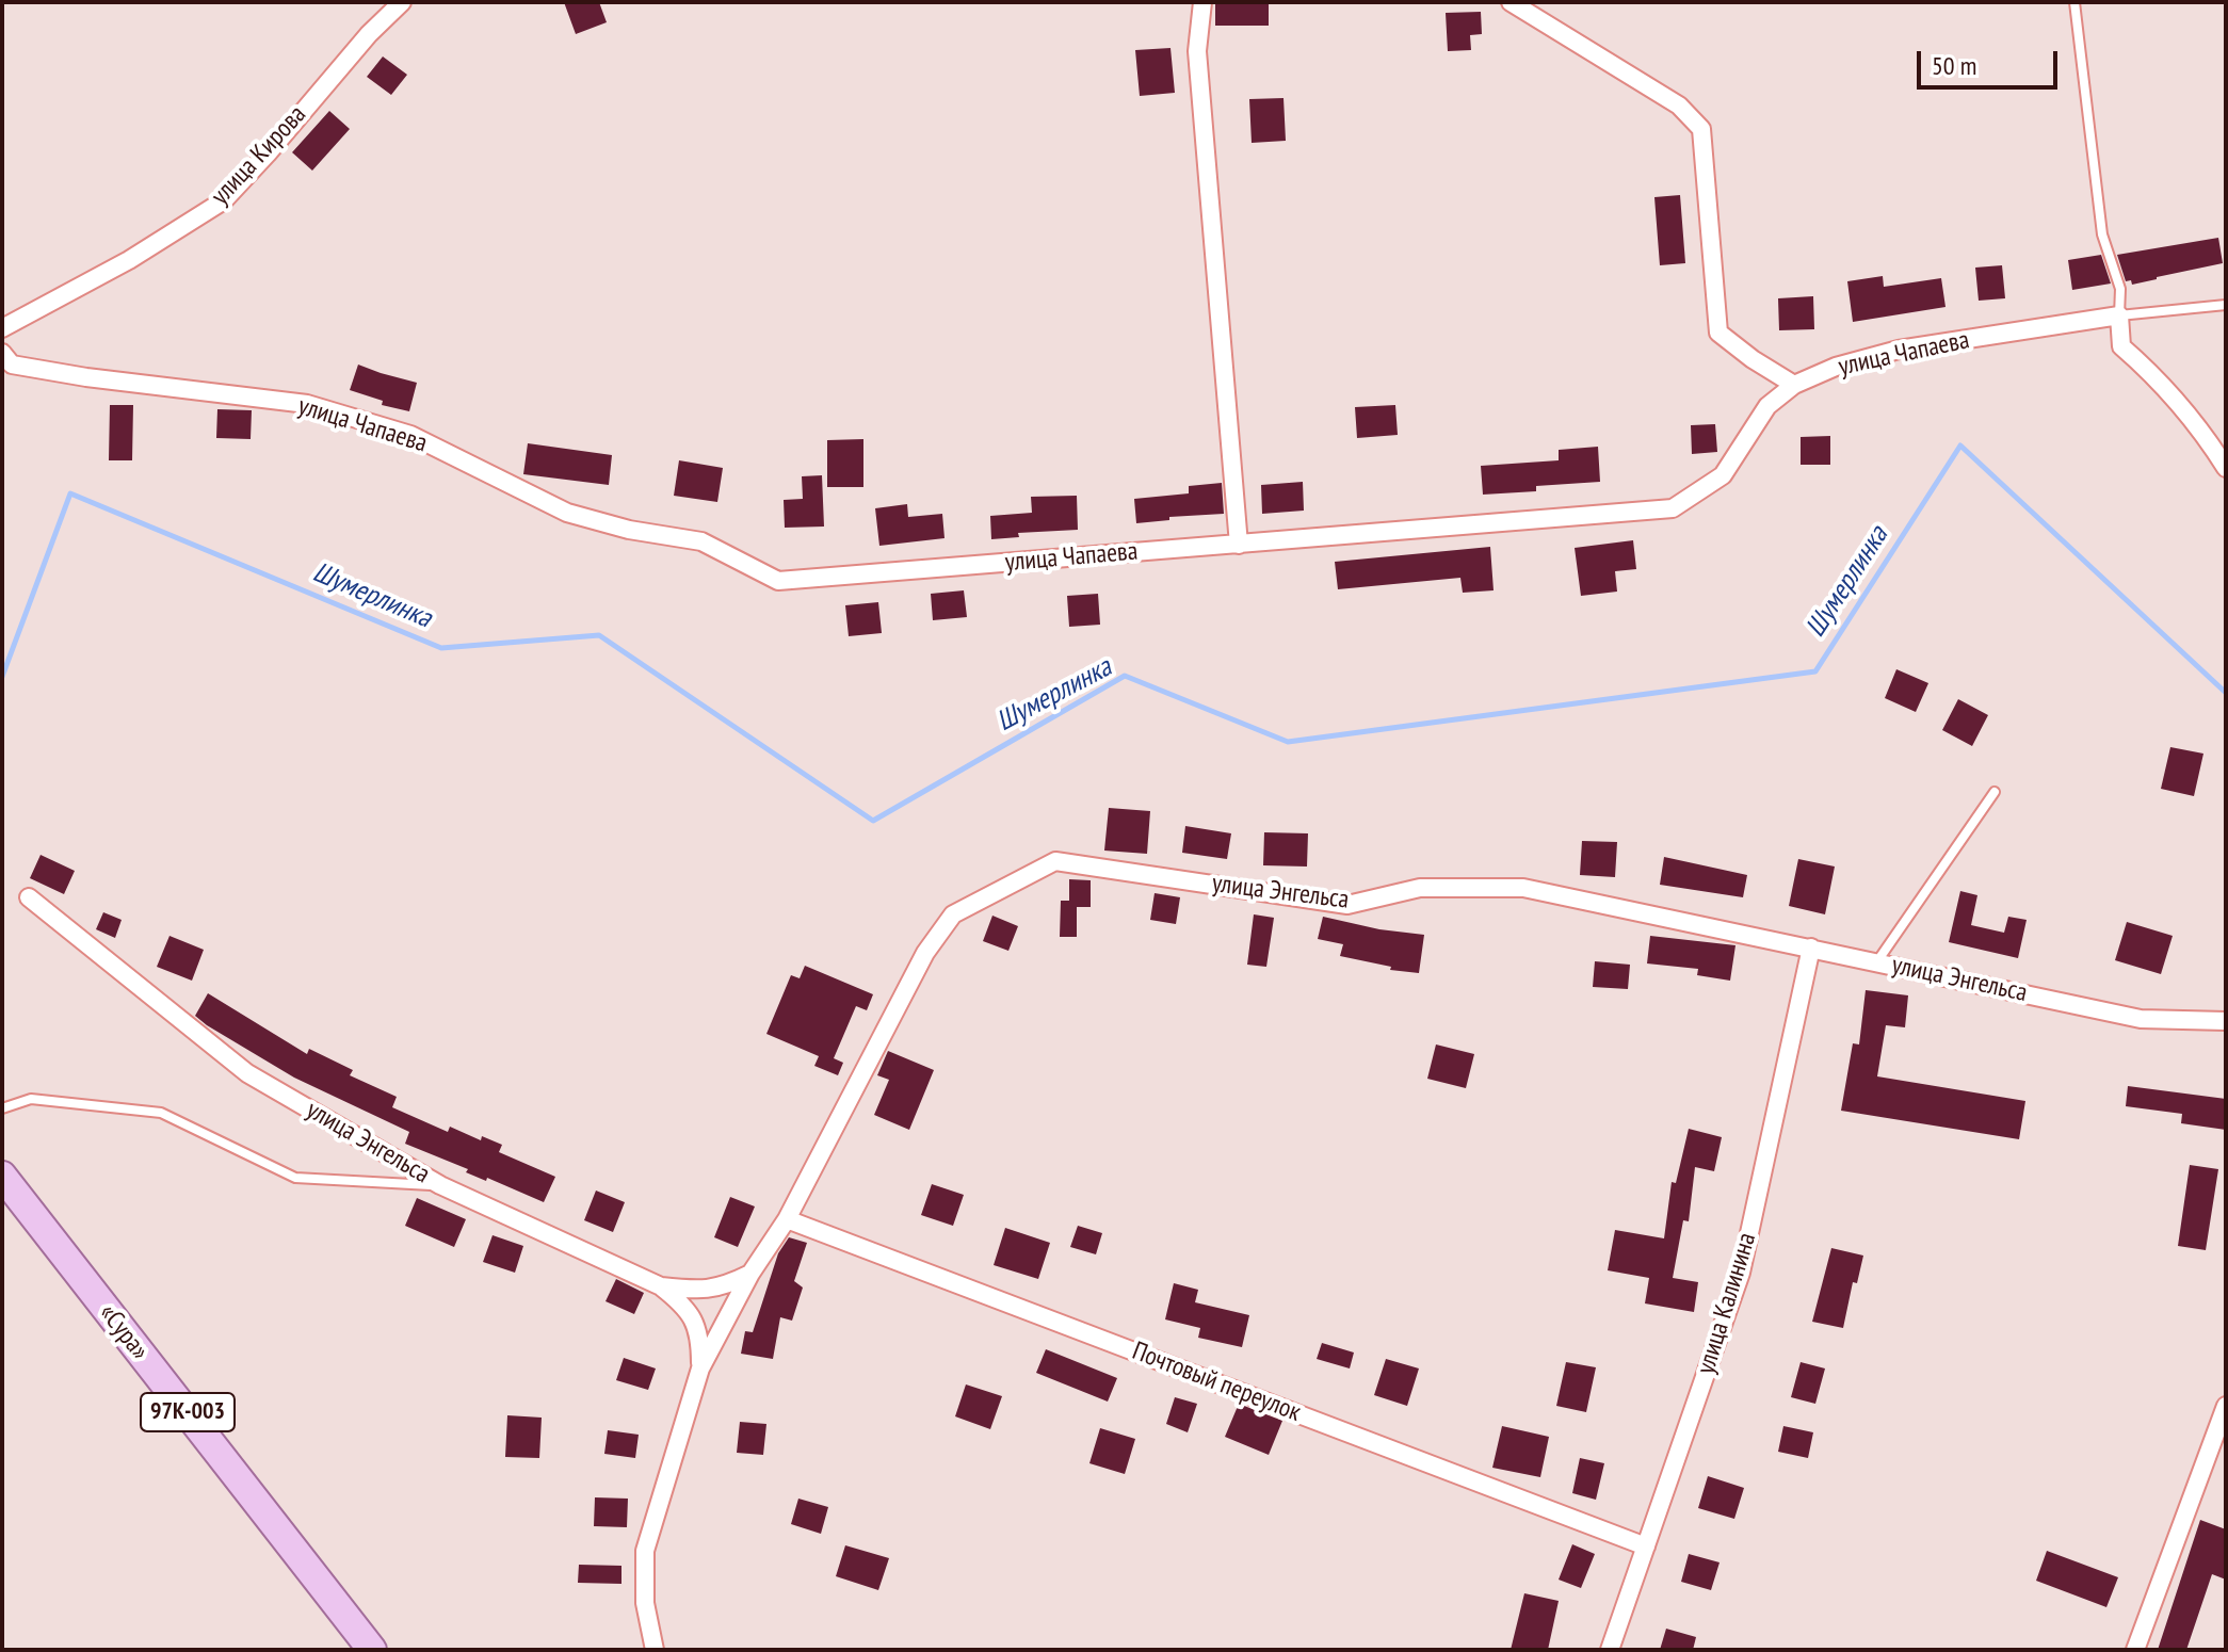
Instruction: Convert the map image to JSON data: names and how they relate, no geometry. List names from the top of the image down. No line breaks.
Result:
{"streets":{"main road":["«Сура»","97К-003"],"street":["улица Кирова","улица Чапаева","улица Энгельса","улица Калинина","Почтовый переулок"]},"crossings":[["улица Энгельса","улица Калинина"],["улица Энгельса","Почтовый переулок"],["улица Калинина","Почтовый переулок"]],"water":["Шумерлинка"],"scale_bar":"50 m"}
